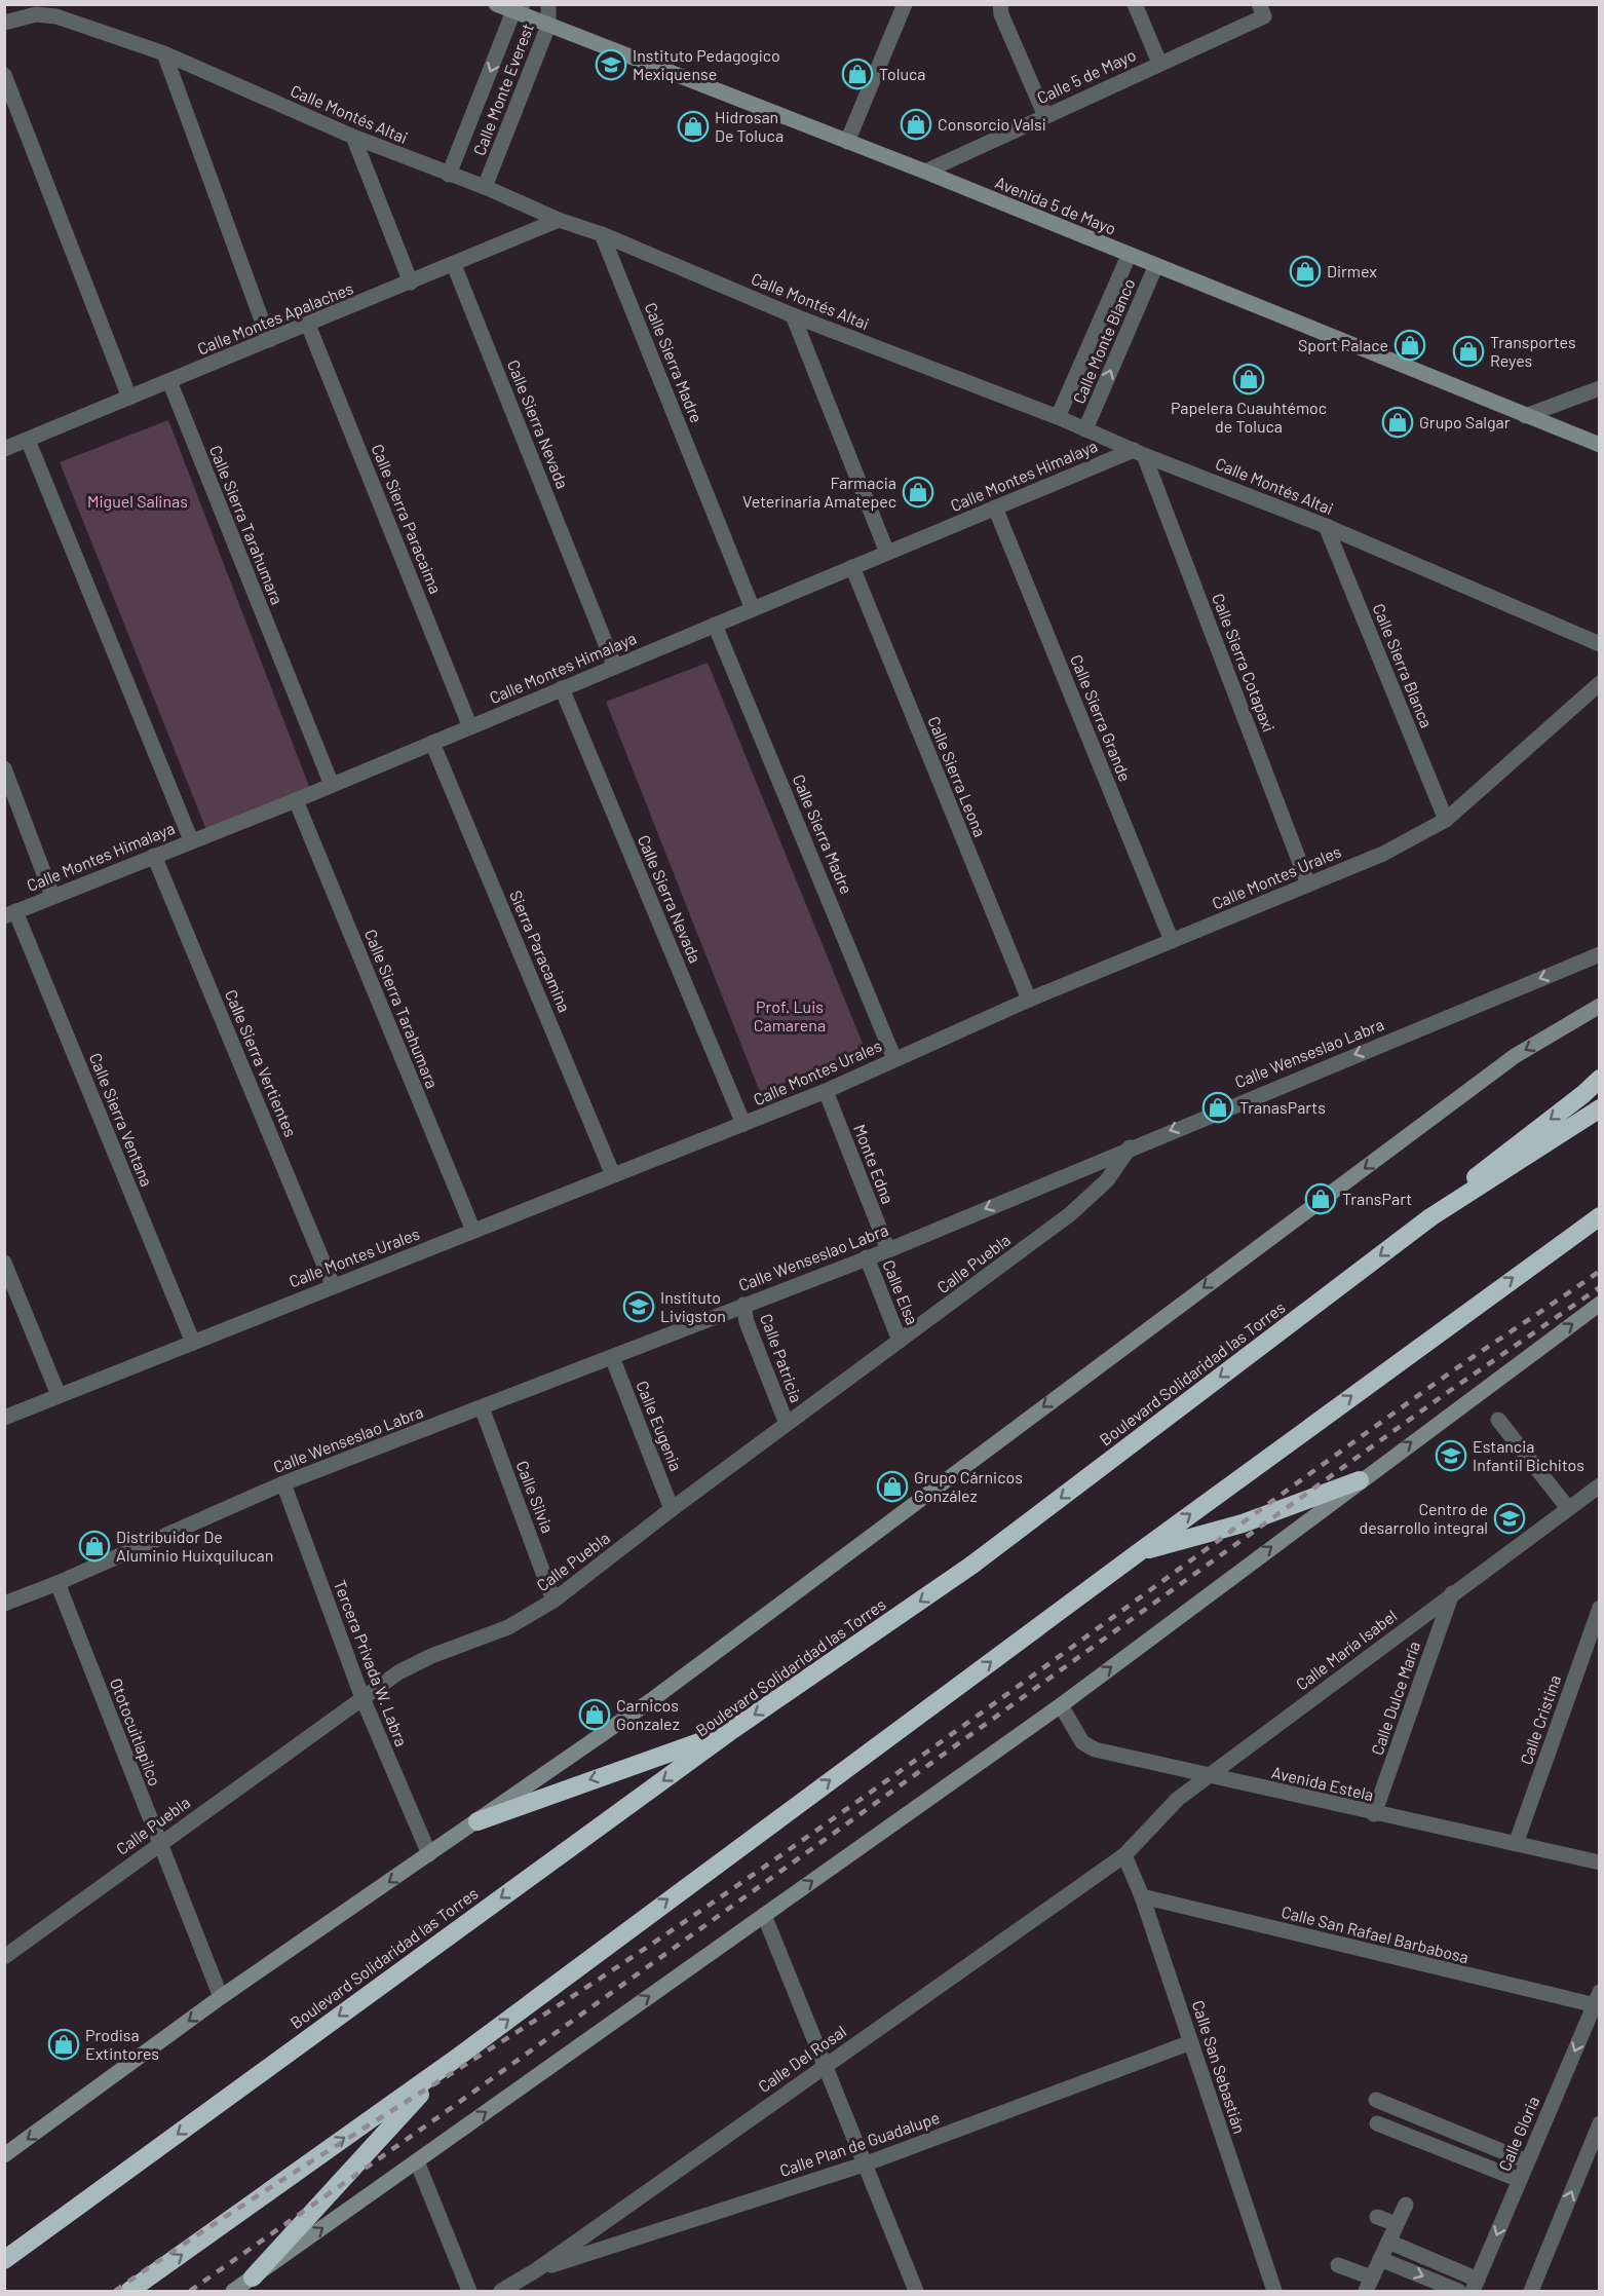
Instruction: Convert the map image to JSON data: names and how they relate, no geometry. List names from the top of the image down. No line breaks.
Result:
{"streets":{"highway":["Boulevard Solidaridad las Torres"],"main road":["Avenida 5 de Mayo"],"street":["Calle 5 de Mayo","Calle Monte Everest","Calle Montés Altai","Calle Montes Apalaches","Calle Monte Blanco","Calle Sierra Madre","Calle Sierra Nevada","Calle Montes Himalaya","Calle Sierra Paracaima","Calle Sierra Tarahumara","Calle Sierra Cotapaxi","Calle Sierra Blanca","Calle Sierra Grande","Calle Sierra Leona","Calle Montes Urales","Sierra Paracamina","Calle Wenseslao Labra","Calle Sierra Vertientes","Calle Sierra Ventana","Monte Edna","Calle Puebla","Calle Elsa","Calle Patricia","Calle Eugenia","Calle Silvia","Calle María Isabel","Tercera Privada W. Labra","Calle Dulce María","Calle Cristina","Ototocuitlapilco","Avenida Estela","Calle San Rafael Barbabosa","Calle Del Rosal","Calle San Sebastián","Calle Gloria","Calle Plan de Guadalupe"]},"crossings":[["Calle 5 de Mayo","Avenida 5 de Mayo"],["Calle Monte Everest","Calle Montés Altai"],["Calle Monte Everest","Avenida 5 de Mayo"],["Calle Montés Altai","Calle Montes Apalaches"],["Calle Montés Altai","Calle Monte Blanco"],["Calle Montés Altai","Calle Sierra Madre"],["Calle Montés Altai","Calle Montes Himalaya"],["Calle Montés Altai","Calle Sierra Cotapaxi"],["Calle Montés Altai","Calle Sierra Blanca"],["Avenida 5 de Mayo","Calle Monte Blanco"],["Calle Montes Apalaches","Calle Sierra Nevada"],["Calle Montes Apalaches","Calle Sierra Paracaima"],["Calle Montes Apalaches","Calle Sierra Tarahumara"],["Calle Sierra Madre","Calle Montes Himalaya"],["Calle Sierra Madre","Calle Montes Urales"],["Calle Sierra Nevada","Calle Montes Himalaya"],["Calle Sierra Nevada","Calle Montes Urales"],["Calle Montes Himalaya","Calle Sierra Paracaima"],["Calle Montes Himalaya","Calle Sierra Tarahumara"],["Calle Montes Himalaya","Calle Sierra Cotapaxi"],["Calle Montes Himalaya","Calle Sierra Grande"],["Calle Montes Himalaya","Calle Sierra Leona"],["Calle Montes Himalaya","Sierra Paracamina"],["Calle Montes Himalaya","Calle Sierra Vertientes"],["Calle Montes Himalaya","Calle Sierra Ventana"],["Calle Sierra Tarahumara","Calle Montes Urales"],["Calle Sierra Cotapaxi","Calle Montes Urales"],["Calle Sierra Blanca","Calle Montes Urales"],["Calle Sierra Grande","Calle Montes Urales"],["Calle Sierra Leona","Calle Montes Urales"],["Calle Montes Urales","Sierra Paracamina"],["Calle Montes Urales","Calle Sierra Vertientes"],["Calle Montes Urales","Calle Sierra Ventana"],["Calle Montes Urales","Monte Edna"],["Calle Wenseslao Labra","Monte Edna"],["Calle Wenseslao Labra","Calle Puebla"],["Calle Wenseslao Labra","Calle Elsa"],["Calle Wenseslao Labra","Calle Patricia"],["Calle Wenseslao Labra","Calle Eugenia"],["Calle Wenseslao Labra","Calle Silvia"],["Calle Wenseslao Labra","Tercera Privada W. Labra"],["Calle Wenseslao Labra","Ototocuitlapilco"],["Calle Puebla","Calle Elsa"],["Calle Puebla","Calle Patricia"],["Calle Puebla","Calle Eugenia"],["Calle Puebla","Calle Silvia"],["Calle Puebla","Tercera Privada W. Labra"],["Calle Puebla","Ototocuitlapilco"],["Calle María Isabel","Calle Dulce María"],["Calle María Isabel","Avenida Estela"],["Calle María Isabel","Calle Del Rosal"],["Calle María Isabel","Calle San Sebastián"],["Calle Dulce María","Avenida Estela"],["Calle Cristina","Avenida Estela"],["Calle San Rafael Barbabosa","Calle San Sebastián"],["Calle San Rafael Barbabosa","Calle Gloria"],["Calle Del Rosal","Calle San Sebastián"],["Calle Del Rosal","Calle Plan de Guadalupe"],["Calle San Sebastián","Calle Plan de Guadalupe"]],"one_way":["Calle Wenseslao Labra"],"parks":["Miguel Salinas","Prof. Luis Camarena"],"places":{"school or university":["Instituto Pedagogico Mexiquense","Instituto Livigston","Estancia Infantil Bichitos","Centro de desarrollo integral"],"shop":["Toluca","Consorcio Valsi","Hidrosan De Toluca","Dirmex","Sport Palace","Transportes Reyes","Papelera Cuauhtémoc de Toluca","Grupo Salgar","Farmacia Veterinaria Amatepec","TranasParts","TransPart","Grupo Cárnicos González","Distribuidor De Aluminio Huixquilucan","Carnicos Gonzalez","Prodisa Extintores"]}}
